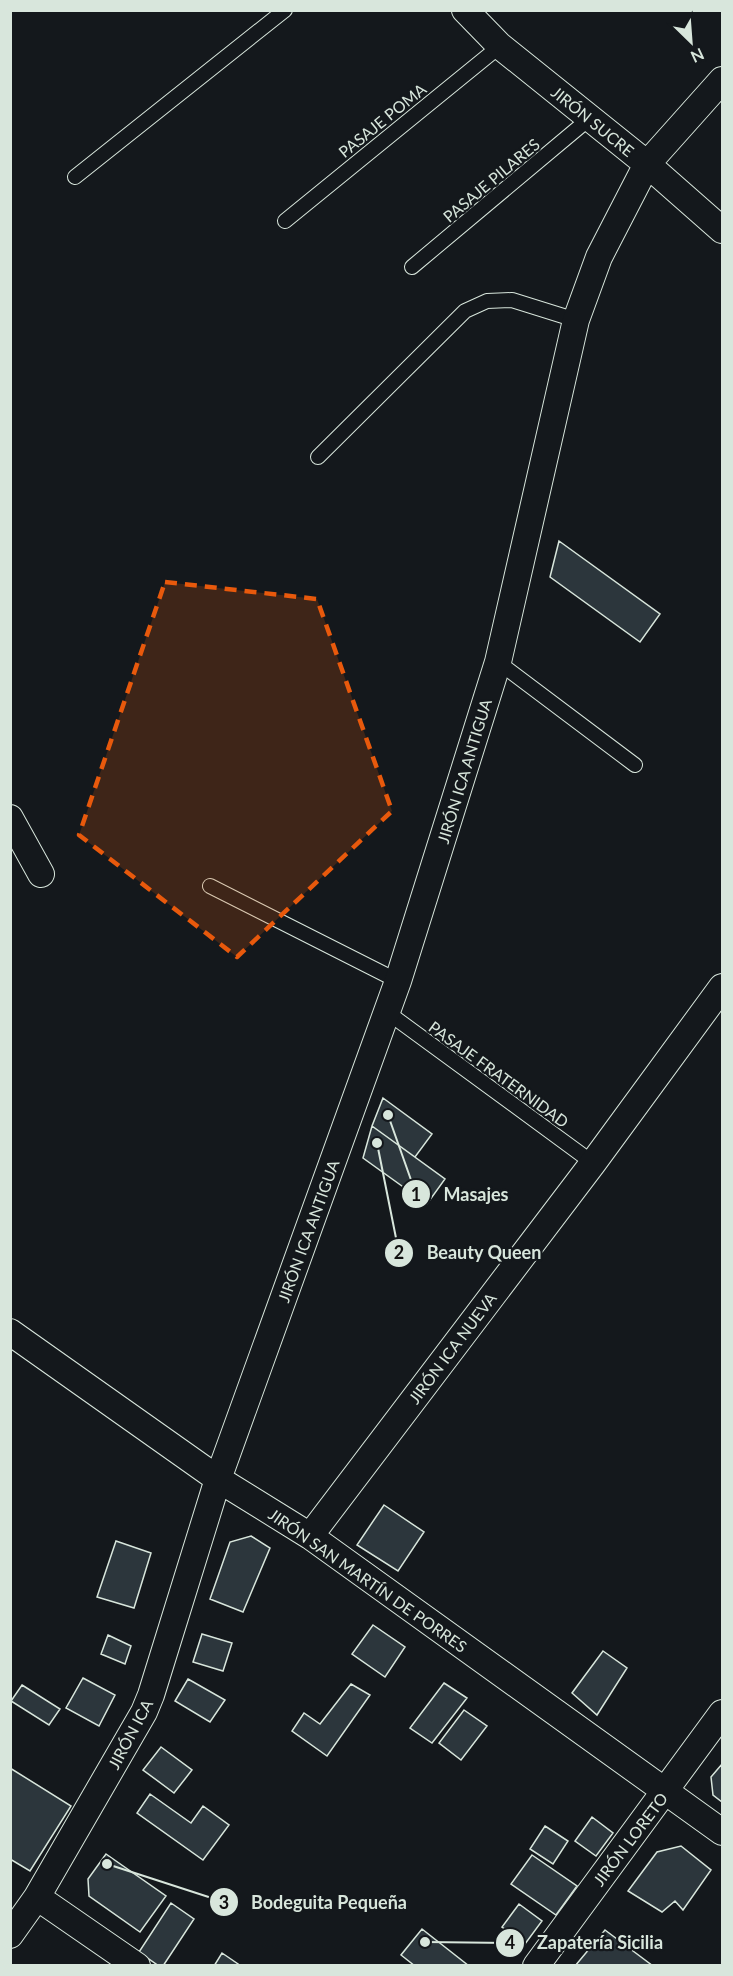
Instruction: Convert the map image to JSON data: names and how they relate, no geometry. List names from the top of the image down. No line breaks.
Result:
{"streets":{"street":["JIRÓN SUCRE","JIRÓN ICA ANTIGUA","JIRÓN ICA NUEVA","JIRÓN SAN MARTÍN DE PORRES","JIRÓN ICA","JIRÓN LORETO"],"lane":["PASAJE POMA","PASAJE PILARES","PASAJE FRATERNIDAD"]},"crossings":[["PASAJE POMA","JIRÓN SUCRE"],["JIRÓN SUCRE","PASAJE PILARES"],["JIRÓN SUCRE","JIRÓN ICA ANTIGUA"],["JIRÓN ICA ANTIGUA","PASAJE FRATERNIDAD"],["JIRÓN ICA ANTIGUA","JIRÓN SAN MARTÍN DE PORRES"],["JIRÓN ICA ANTIGUA","JIRÓN ICA"],["PASAJE FRATERNIDAD","JIRÓN ICA NUEVA"],["JIRÓN ICA NUEVA","JIRÓN SAN MARTÍN DE PORRES"],["JIRÓN SAN MARTÍN DE PORRES","JIRÓN ICA"],["JIRÓN SAN MARTÍN DE PORRES","JIRÓN LORETO"]],"places":["Masajes","Beauty Queen","Bodeguita Pequeña","Zapatería Sicilia"],"north":"bottom right"}
